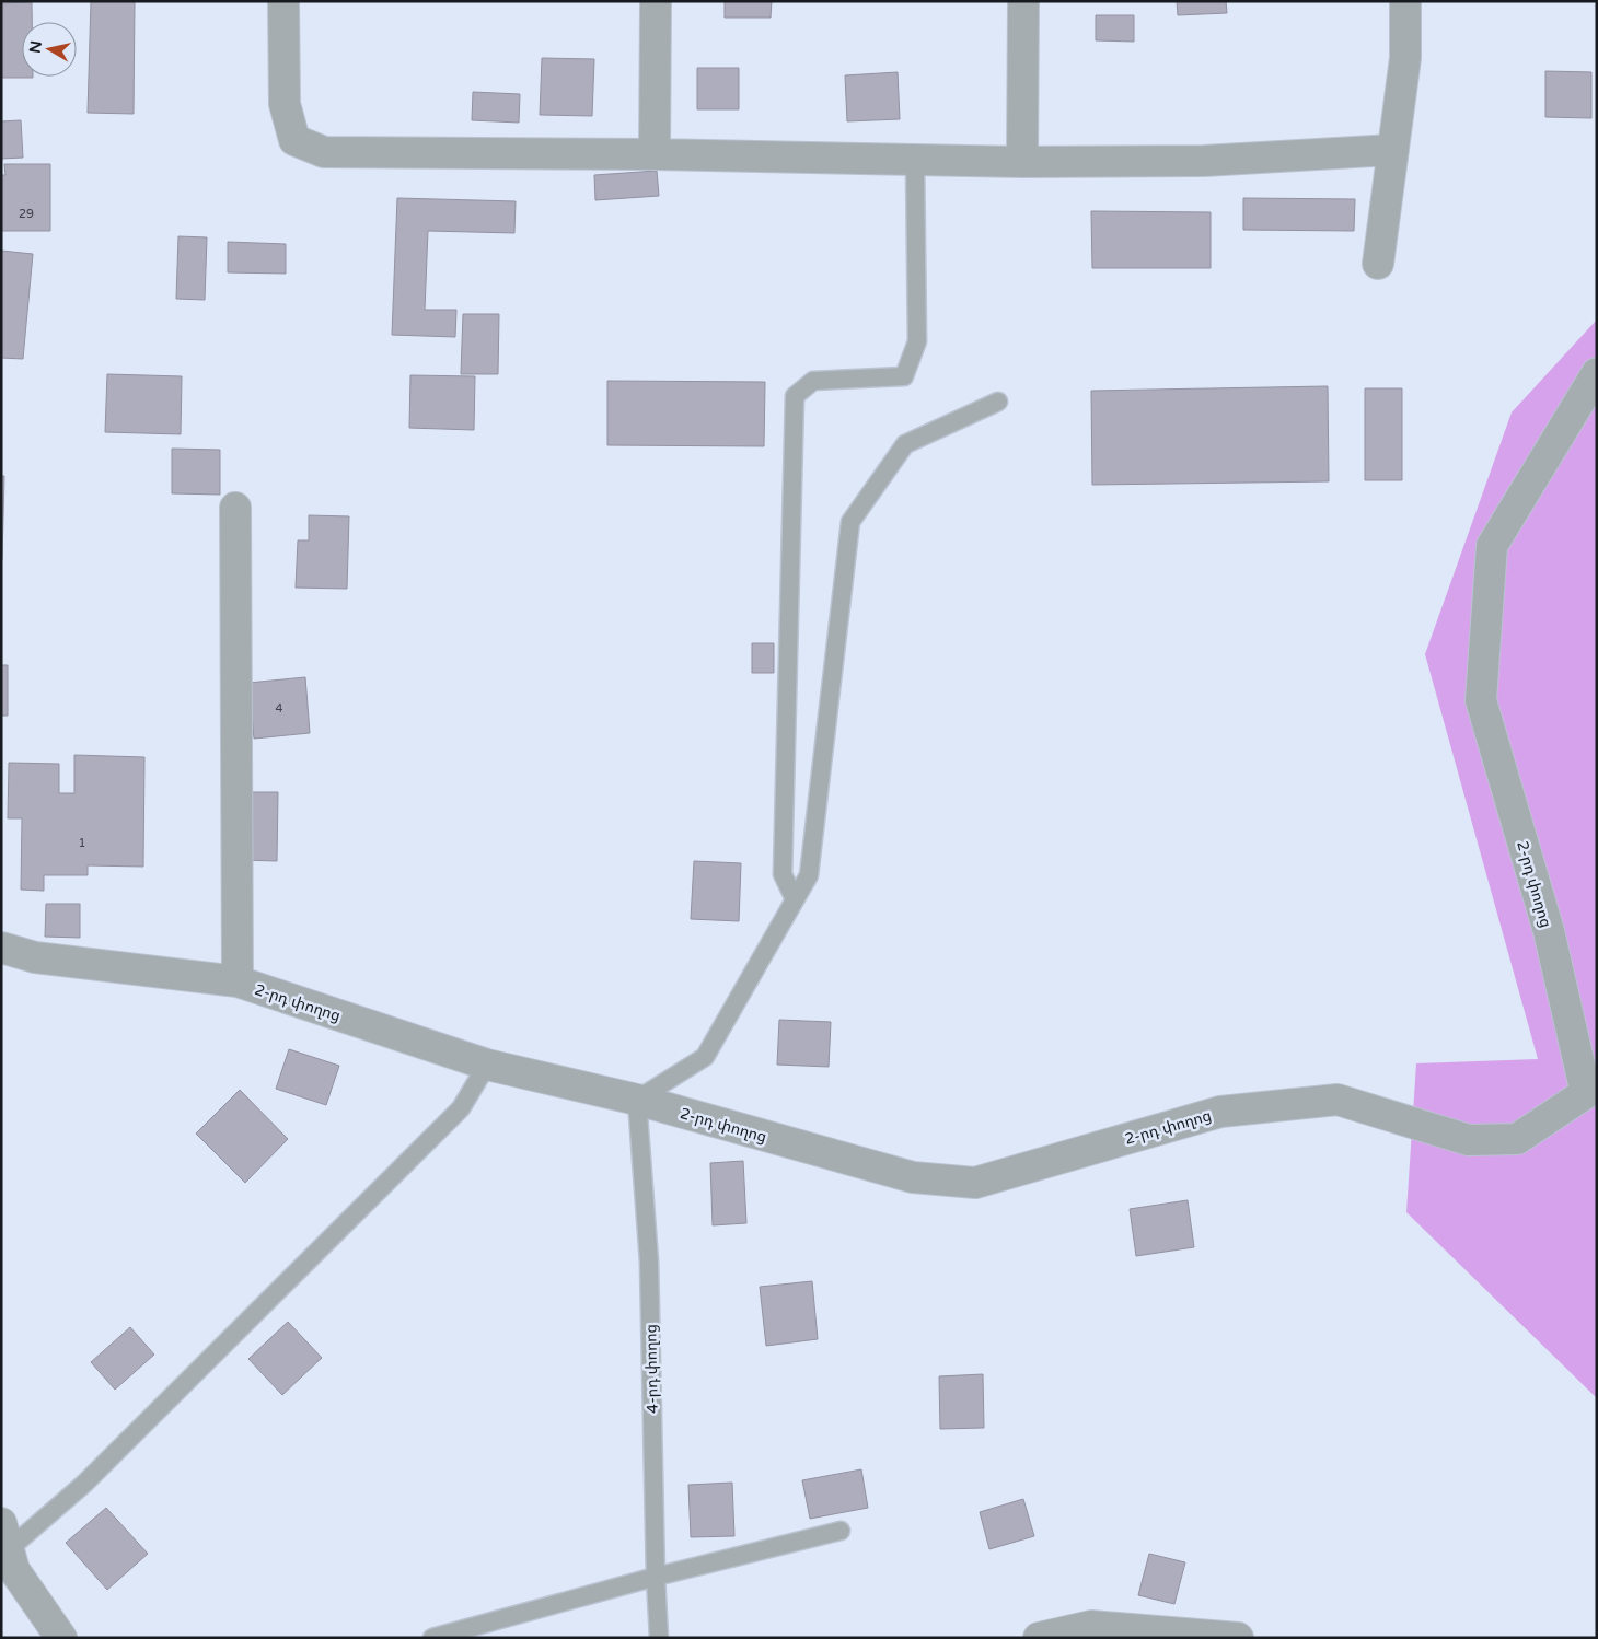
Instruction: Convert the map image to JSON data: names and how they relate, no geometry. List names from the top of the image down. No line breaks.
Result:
{"streets":{"street":["2-րդ փողոց"],"lane":["4-րդ փողոց"]},"crossings":[["2-րդ փողոց","4-րդ փողոց"]],"house_numbers":["29","4","1"],"north":"left"}
